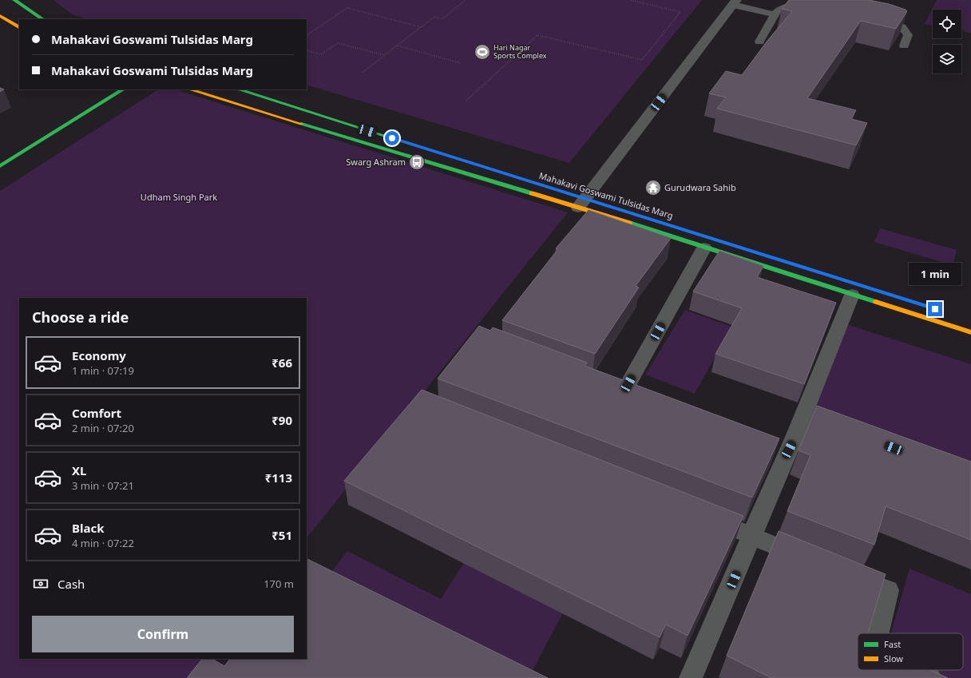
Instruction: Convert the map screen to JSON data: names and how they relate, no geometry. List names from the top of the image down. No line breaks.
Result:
{"streets":{"street":["Mahakavi Goswami Tulsidas Marg"]},"parks":["Udham Singh Park"],"places":{"sports":["Hari Nagar Sports Complex"],"bus stop":["Swarg Ashram"],"temple":["Gurudwara Sahib"]},"legend":["Fast","Slow"],"page":{"banner":["Mahakavi Goswami Tulsidas Marg","Mahakavi Goswami Tulsidas Marg"],"bubble":"1 min","heading":"Choose a ride","list":[{"name":"Economy","note":"1 min · 07:19","value":"₹66"},{"name":"Comfort","note":"2 min · 07:20","value":"₹90"},{"name":"XL","note":"3 min · 07:21","value":"₹113"},{"name":"Black","note":"4 min · 07:22","value":"₹51"}],"pay":["Cash","170 m"],"buttons":"Confirm"}}
